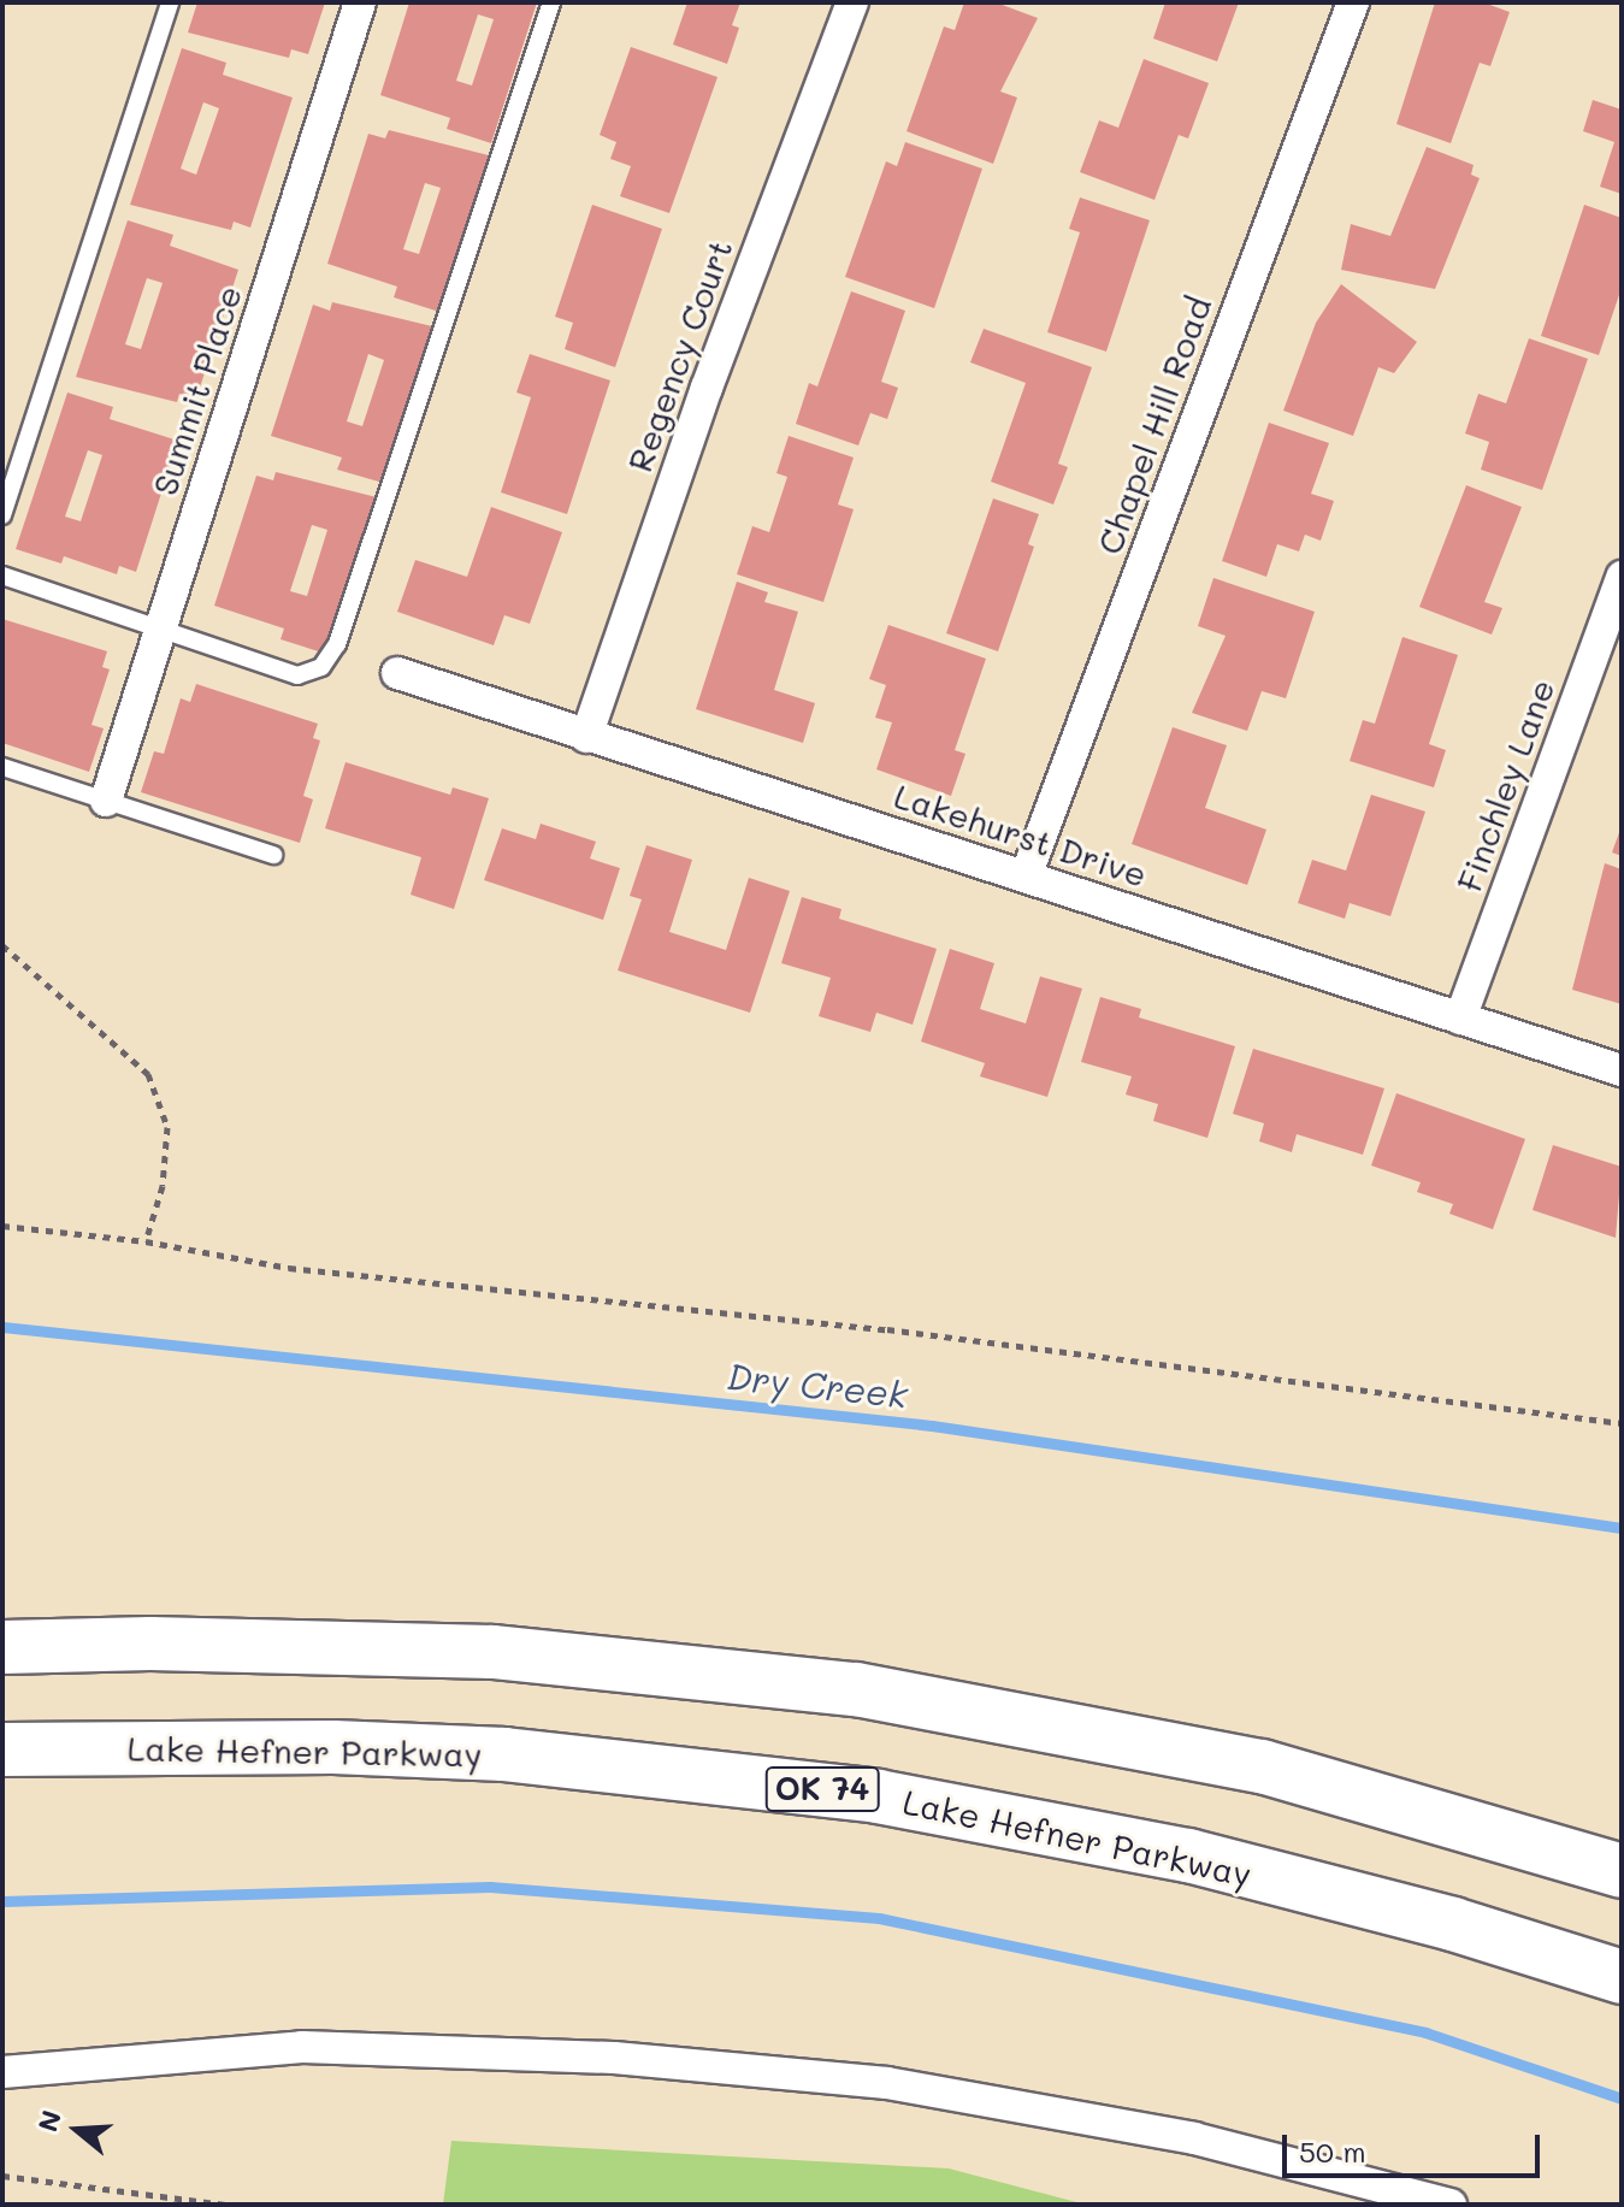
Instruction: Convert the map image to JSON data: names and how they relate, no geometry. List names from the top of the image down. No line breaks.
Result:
{"streets":{"highway":["Lake Hefner Parkway","OK 74"],"street":["Regency Court","Summit Place","Chapel Hill Road","Finchley Lane","Lakehurst Drive"]},"crossings":[["Regency Court","Lakehurst Drive"],["Chapel Hill Road","Lakehurst Drive"],["Finchley Lane","Lakehurst Drive"]],"water":["Dry Creek"],"scale_bar":"50 m","north":"left"}
